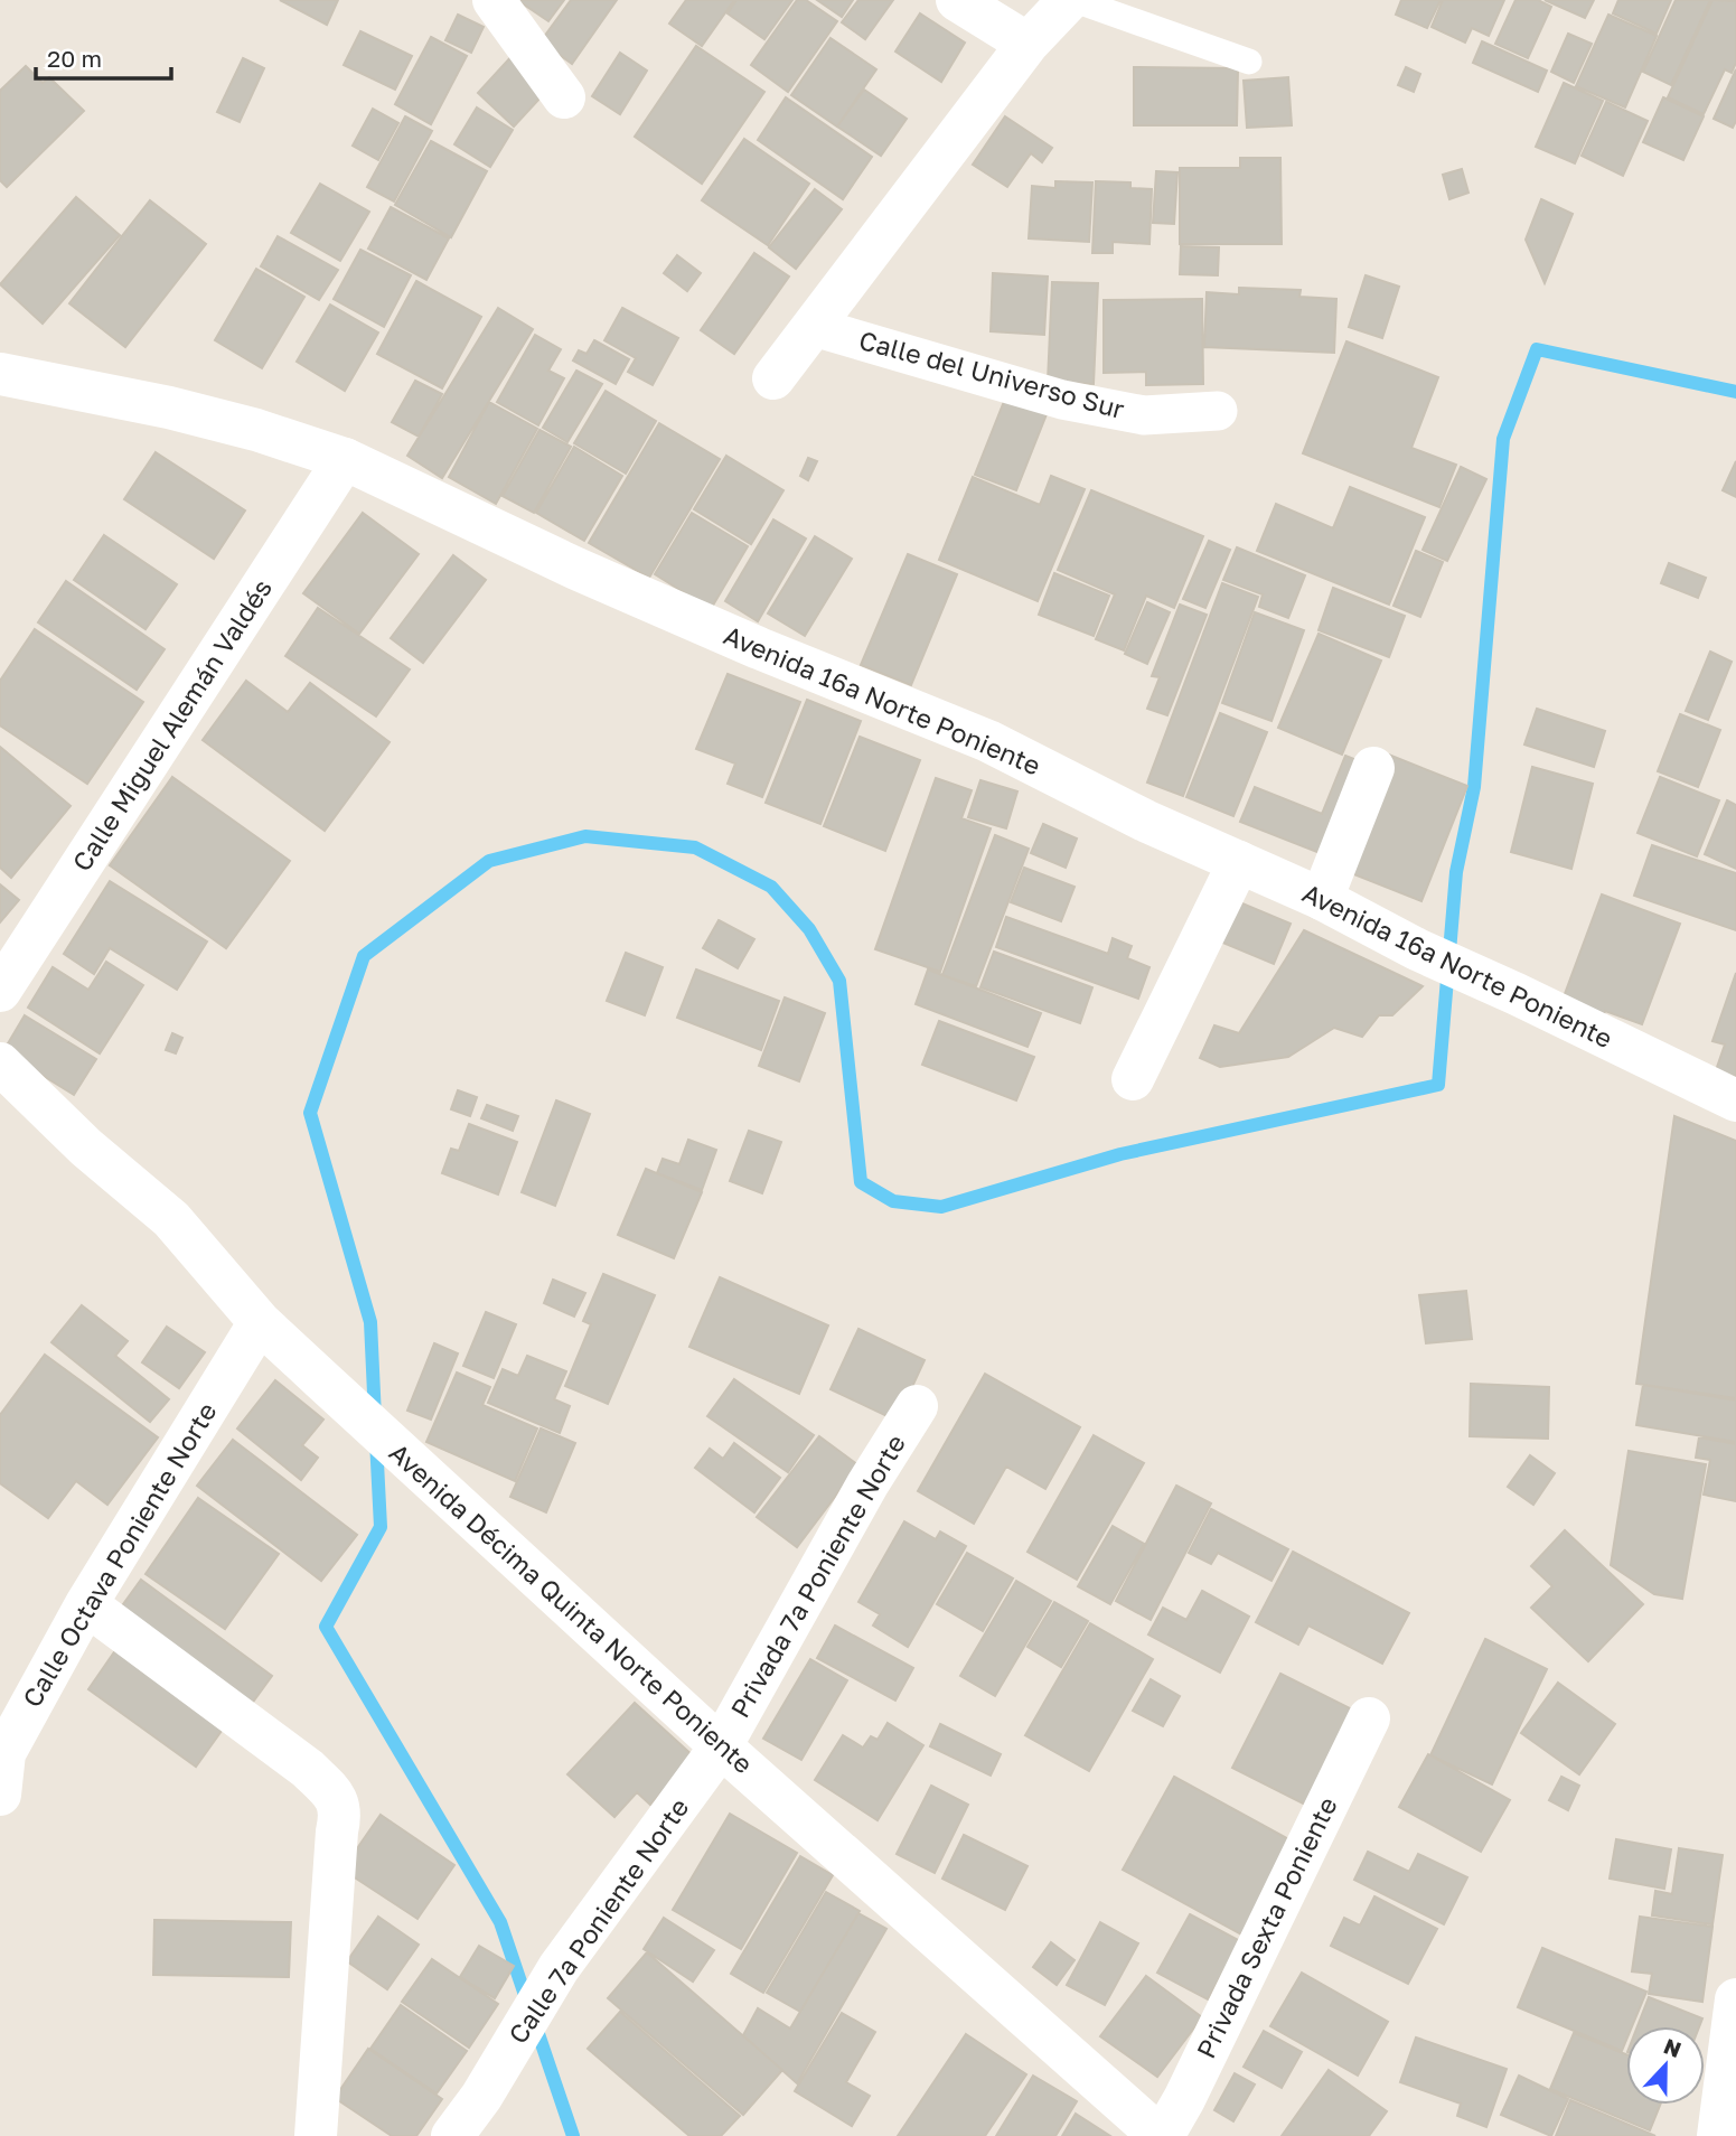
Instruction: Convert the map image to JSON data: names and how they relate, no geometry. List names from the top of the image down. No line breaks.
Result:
{"streets":{"street":["Calle del Universo Sur","Avenida 16a Norte Poniente","Calle Miguel Alemán Valdés","Calle Octava Poniente Norte","Privada 7a Poniente Norte","Avenida Décima Quinta Norte Poniente","Calle 7a Poniente Norte","Privada Sexta Poniente"]},"crossings":[["Avenida 16a Norte Poniente","Calle Miguel Alemán Valdés"],["Calle Octava Poniente Norte","Avenida Décima Quinta Norte Poniente"],["Privada 7a Poniente Norte","Avenida Décima Quinta Norte Poniente"],["Privada 7a Poniente Norte","Calle 7a Poniente Norte"],["Avenida Décima Quinta Norte Poniente","Calle 7a Poniente Norte"],["Avenida Décima Quinta Norte Poniente","Privada Sexta Poniente"]],"scale_bar":"20 m","north":"top"}
